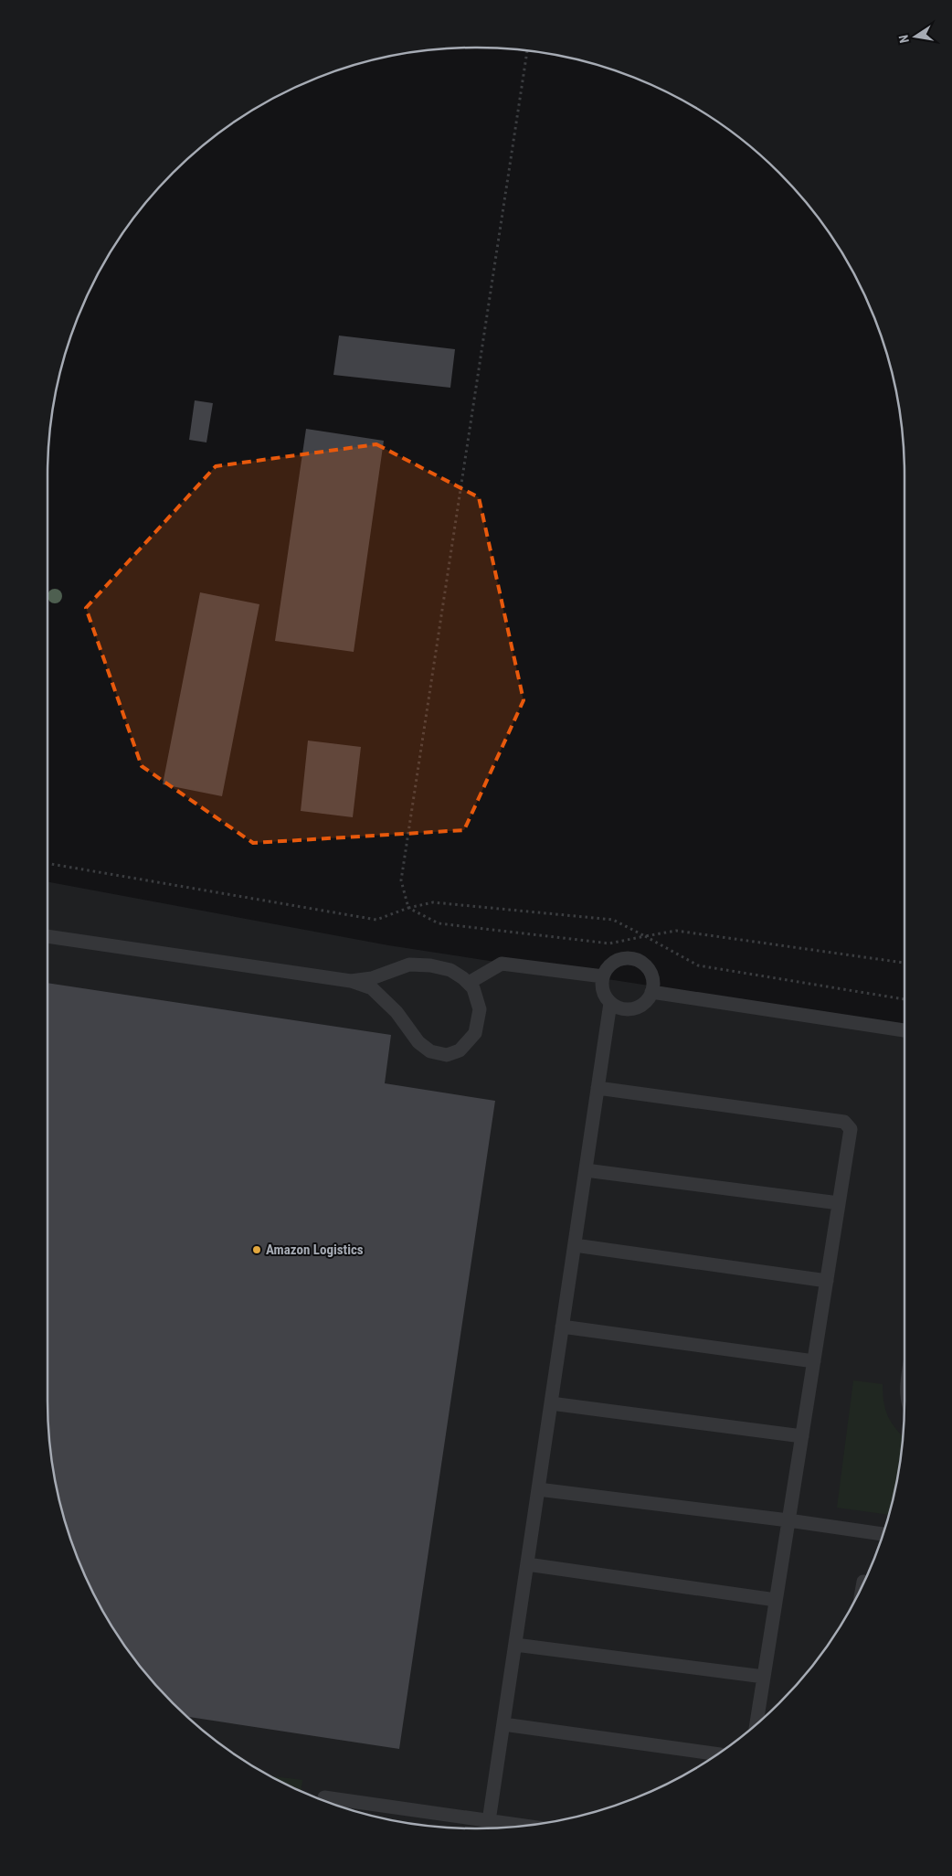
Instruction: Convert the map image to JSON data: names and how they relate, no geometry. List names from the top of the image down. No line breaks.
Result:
{"places":["Amazon Logistics"],"north":"left"}
